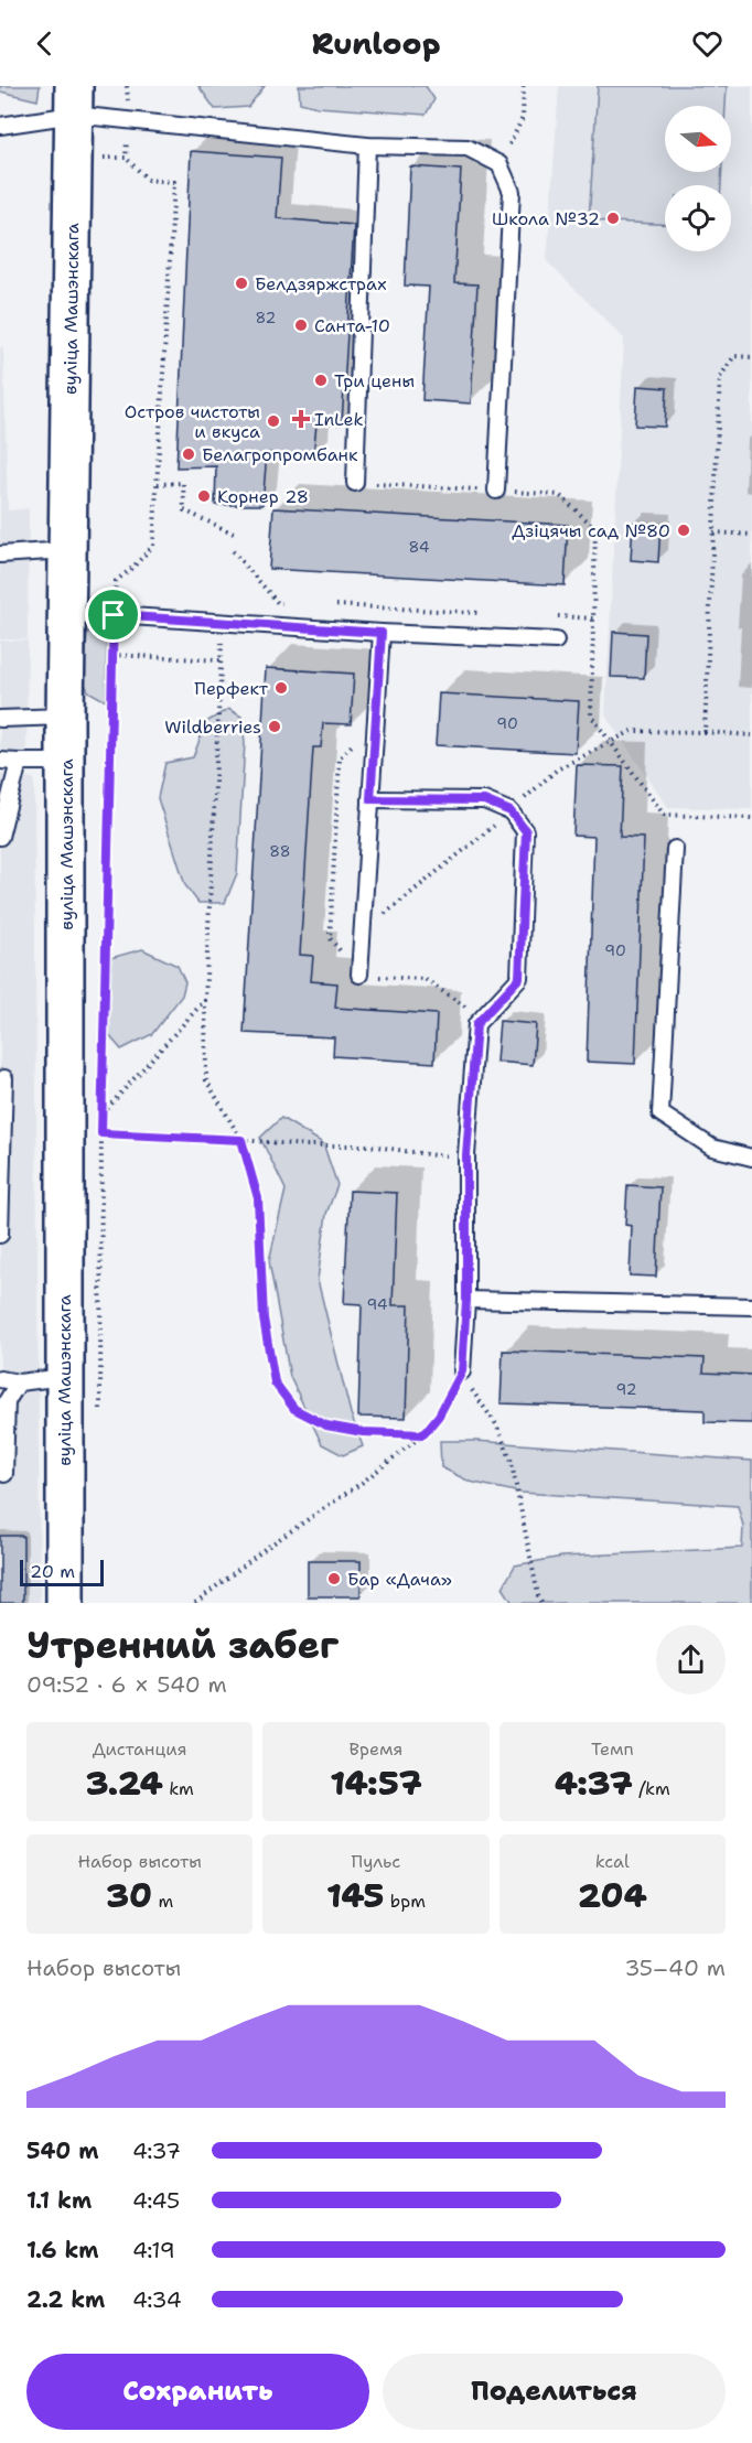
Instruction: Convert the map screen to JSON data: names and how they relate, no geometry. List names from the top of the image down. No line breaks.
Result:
{"streets":{"main road":["вуліца Машэнскага"]},"places":{"other":["Школа №32","Белдзяржстрах","Санта-10","Три цены","Остров чистоты и вкуса","Белагропромбанк","Корнер 28","Дзіцячы сад №80","Перфект","Wildberries","Бар «Дача»"],"health":["InLek"]},"house_numbers":["82","84","90","88","90","94","92"],"scale_bar":"20 m","north":"right","page":{"header":"Runloop","scale":"20 m","heading":["Утренний забег","09:52 · 6 × 540 m"],"stats":[["Дистанция","3.24 km"],["Время","14:57"],["Темп","4:37 /km"],["Набор высоты","30 m"],["Пульс","145 bpm"],["kcal","204"]],"chart":["Набор высоты","35–40 m"],"list":[{"name":"540 m","note":"4:37"},{"name":"1.1 km","note":"4:45"},{"name":"1.6 km","note":"4:19"},{"name":"2.2 km","note":"4:34"}],"buttons":["Сохранить","Поделиться"]}}
